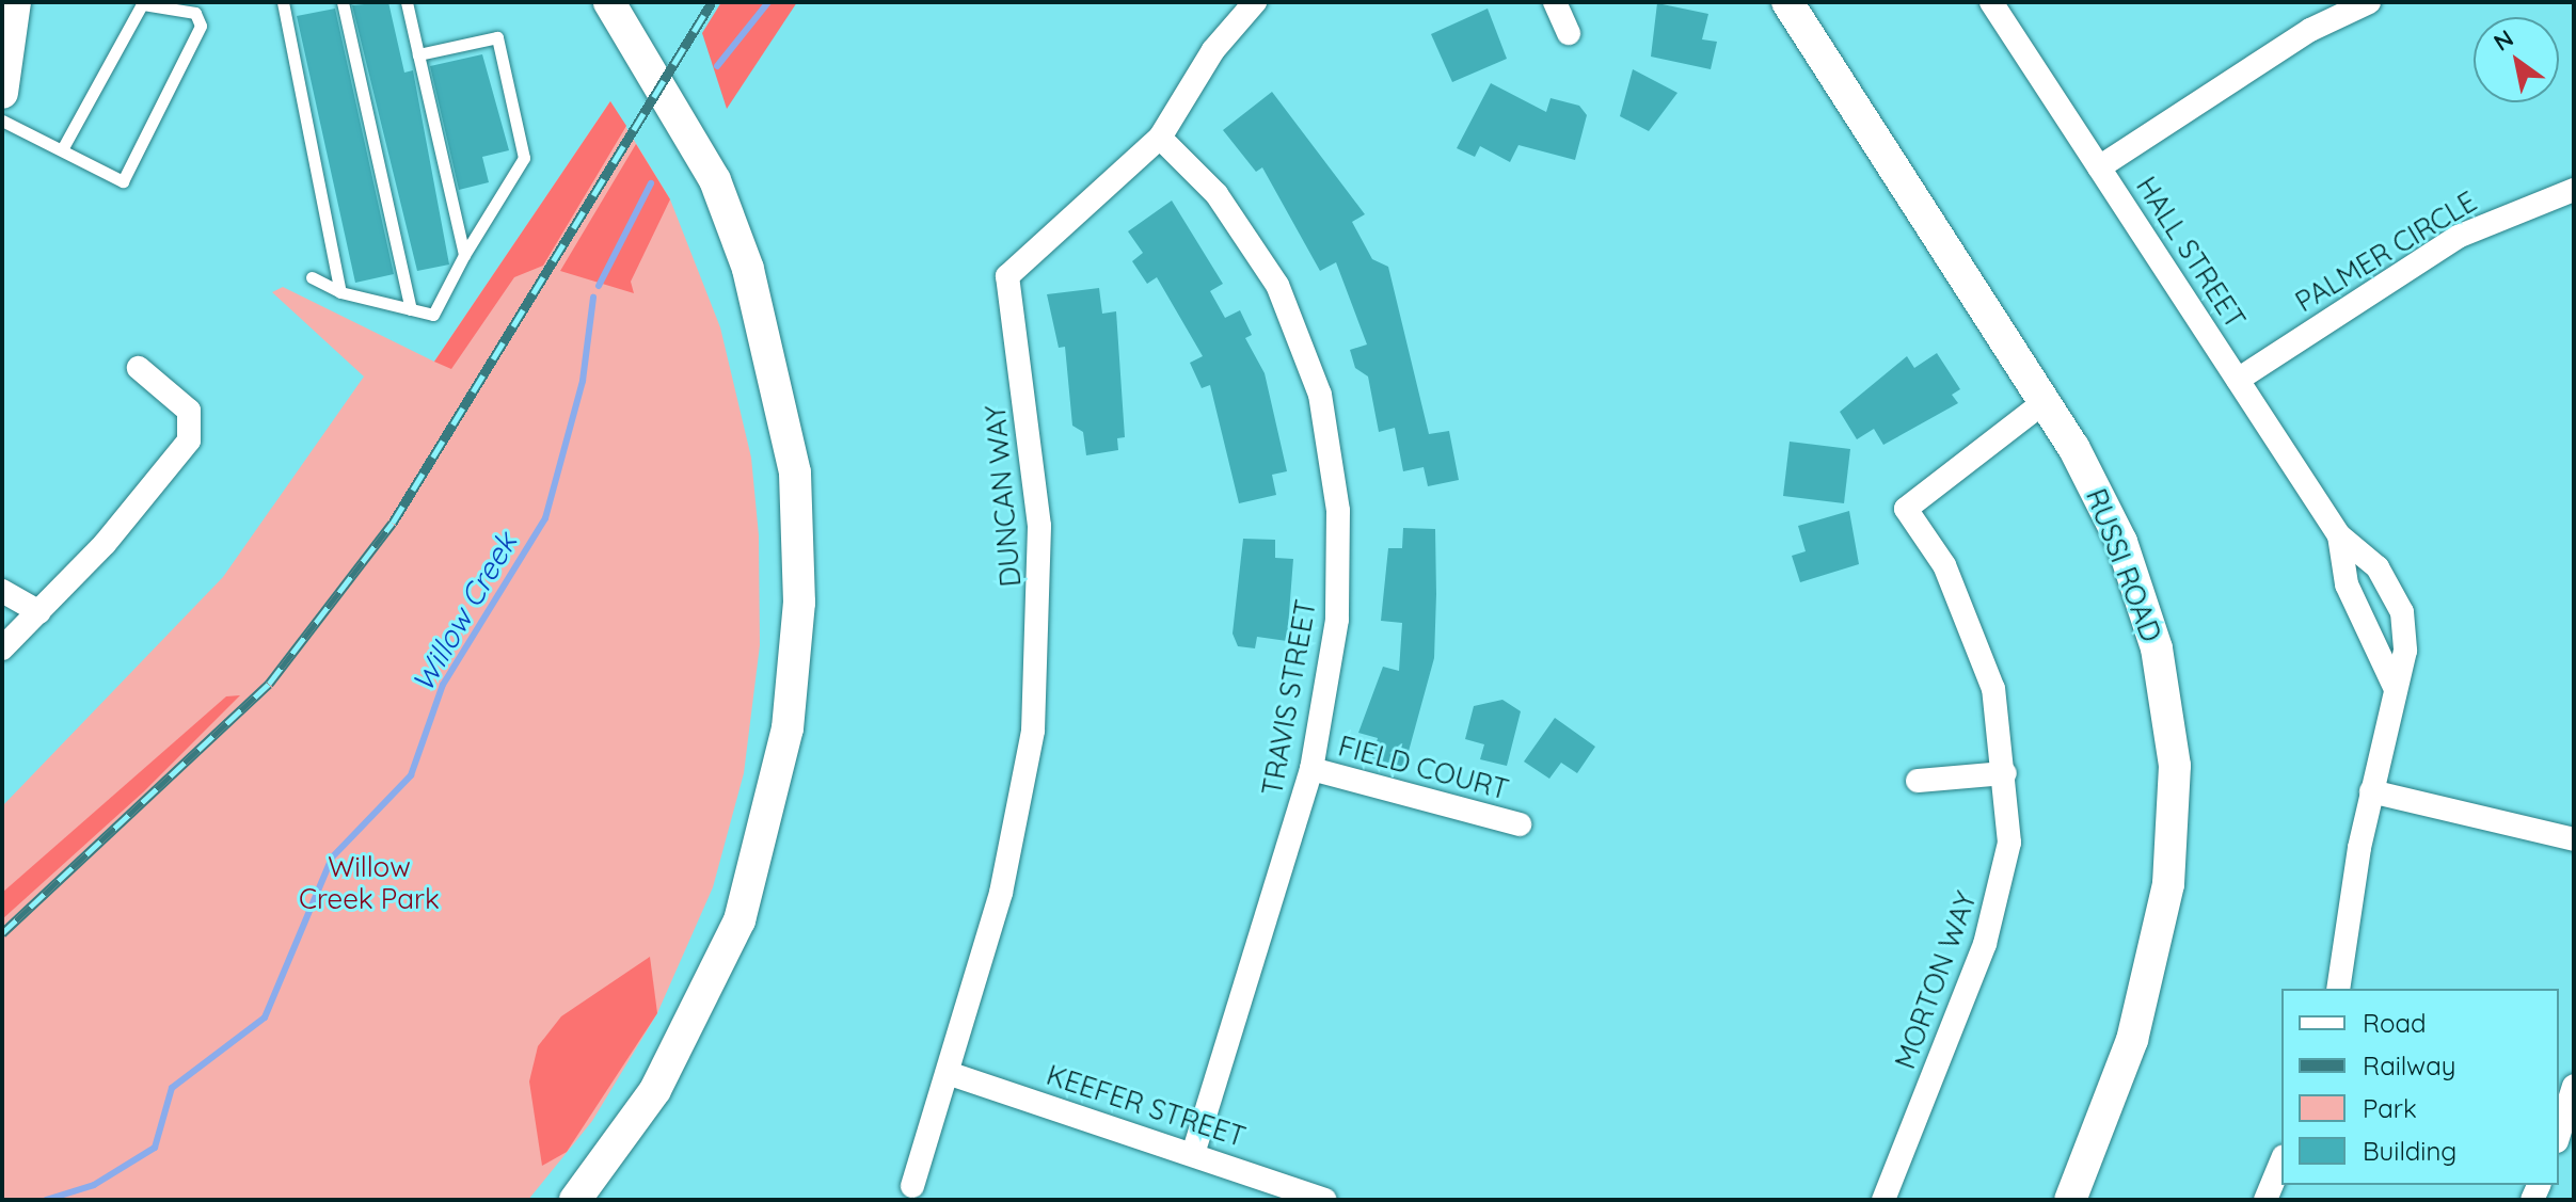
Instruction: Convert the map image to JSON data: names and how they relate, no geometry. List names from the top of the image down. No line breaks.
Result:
{"streets":{"street":["PALMER CIRCLE","HALL STREET","DUNCAN WAY","RUSSI ROAD","TRAVIS STREET","FIELD COURT","MORTON WAY","KEEFER STREET"]},"crossings":[["PALMER CIRCLE","HALL STREET"],["DUNCAN WAY","TRAVIS STREET"],["DUNCAN WAY","KEEFER STREET"],["RUSSI ROAD","MORTON WAY"],["TRAVIS STREET","FIELD COURT"],["TRAVIS STREET","KEEFER STREET"]],"water":["Willow Creek"],"parks":["Willow Creek Park"],"legend":["Road","Railway","Park","Building"],"north":"top left"}
